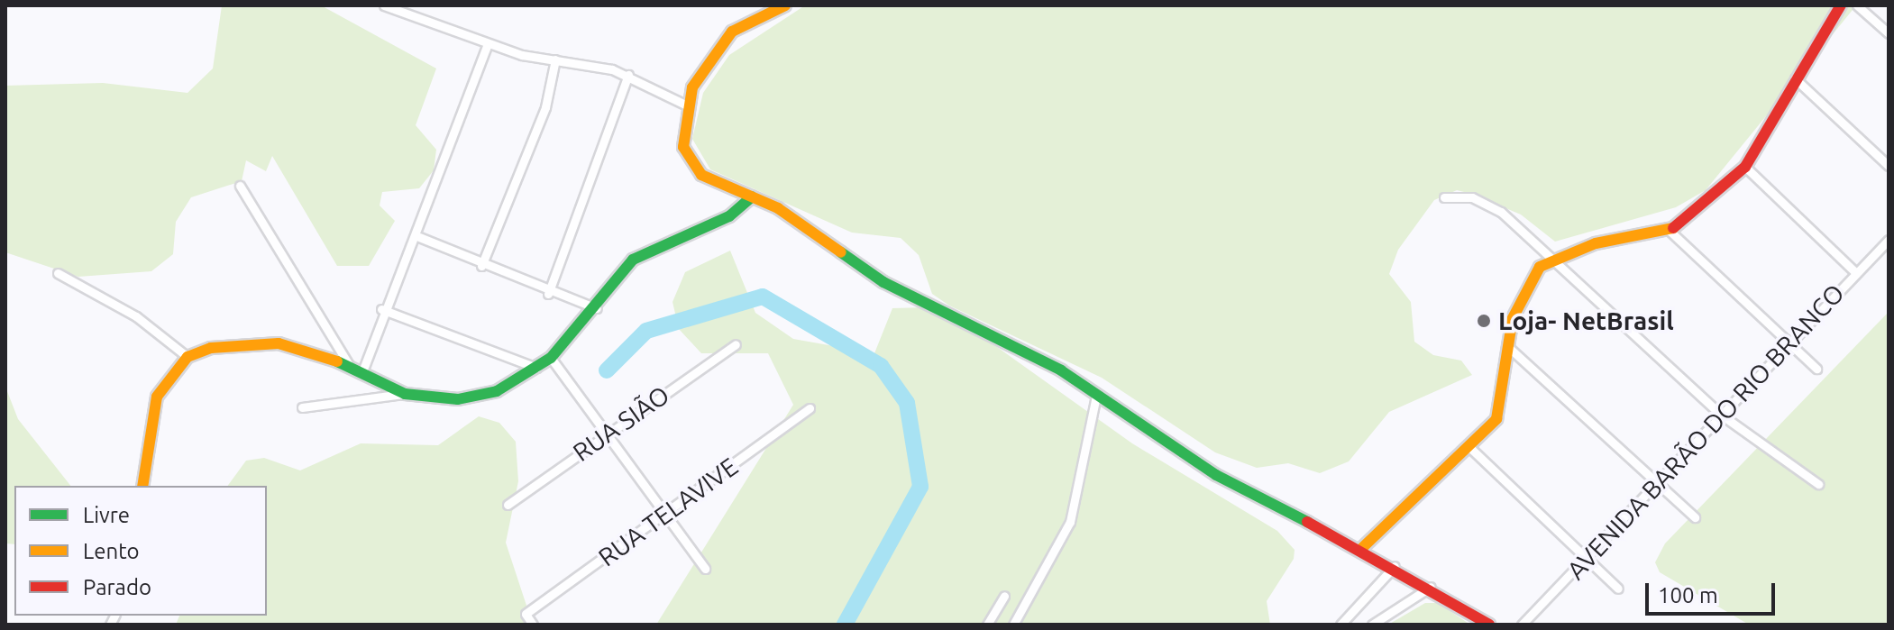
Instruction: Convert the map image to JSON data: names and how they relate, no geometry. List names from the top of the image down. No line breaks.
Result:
{"streets":{"street":["RUA SIÃO","AVENIDA BARÃO DO RIO BRANCO","RUA TELAVIVE"]},"places":["Loja- NetBrasil"],"legend":["Livre","Lento","Parado"],"scale_bar":"100 m"}
